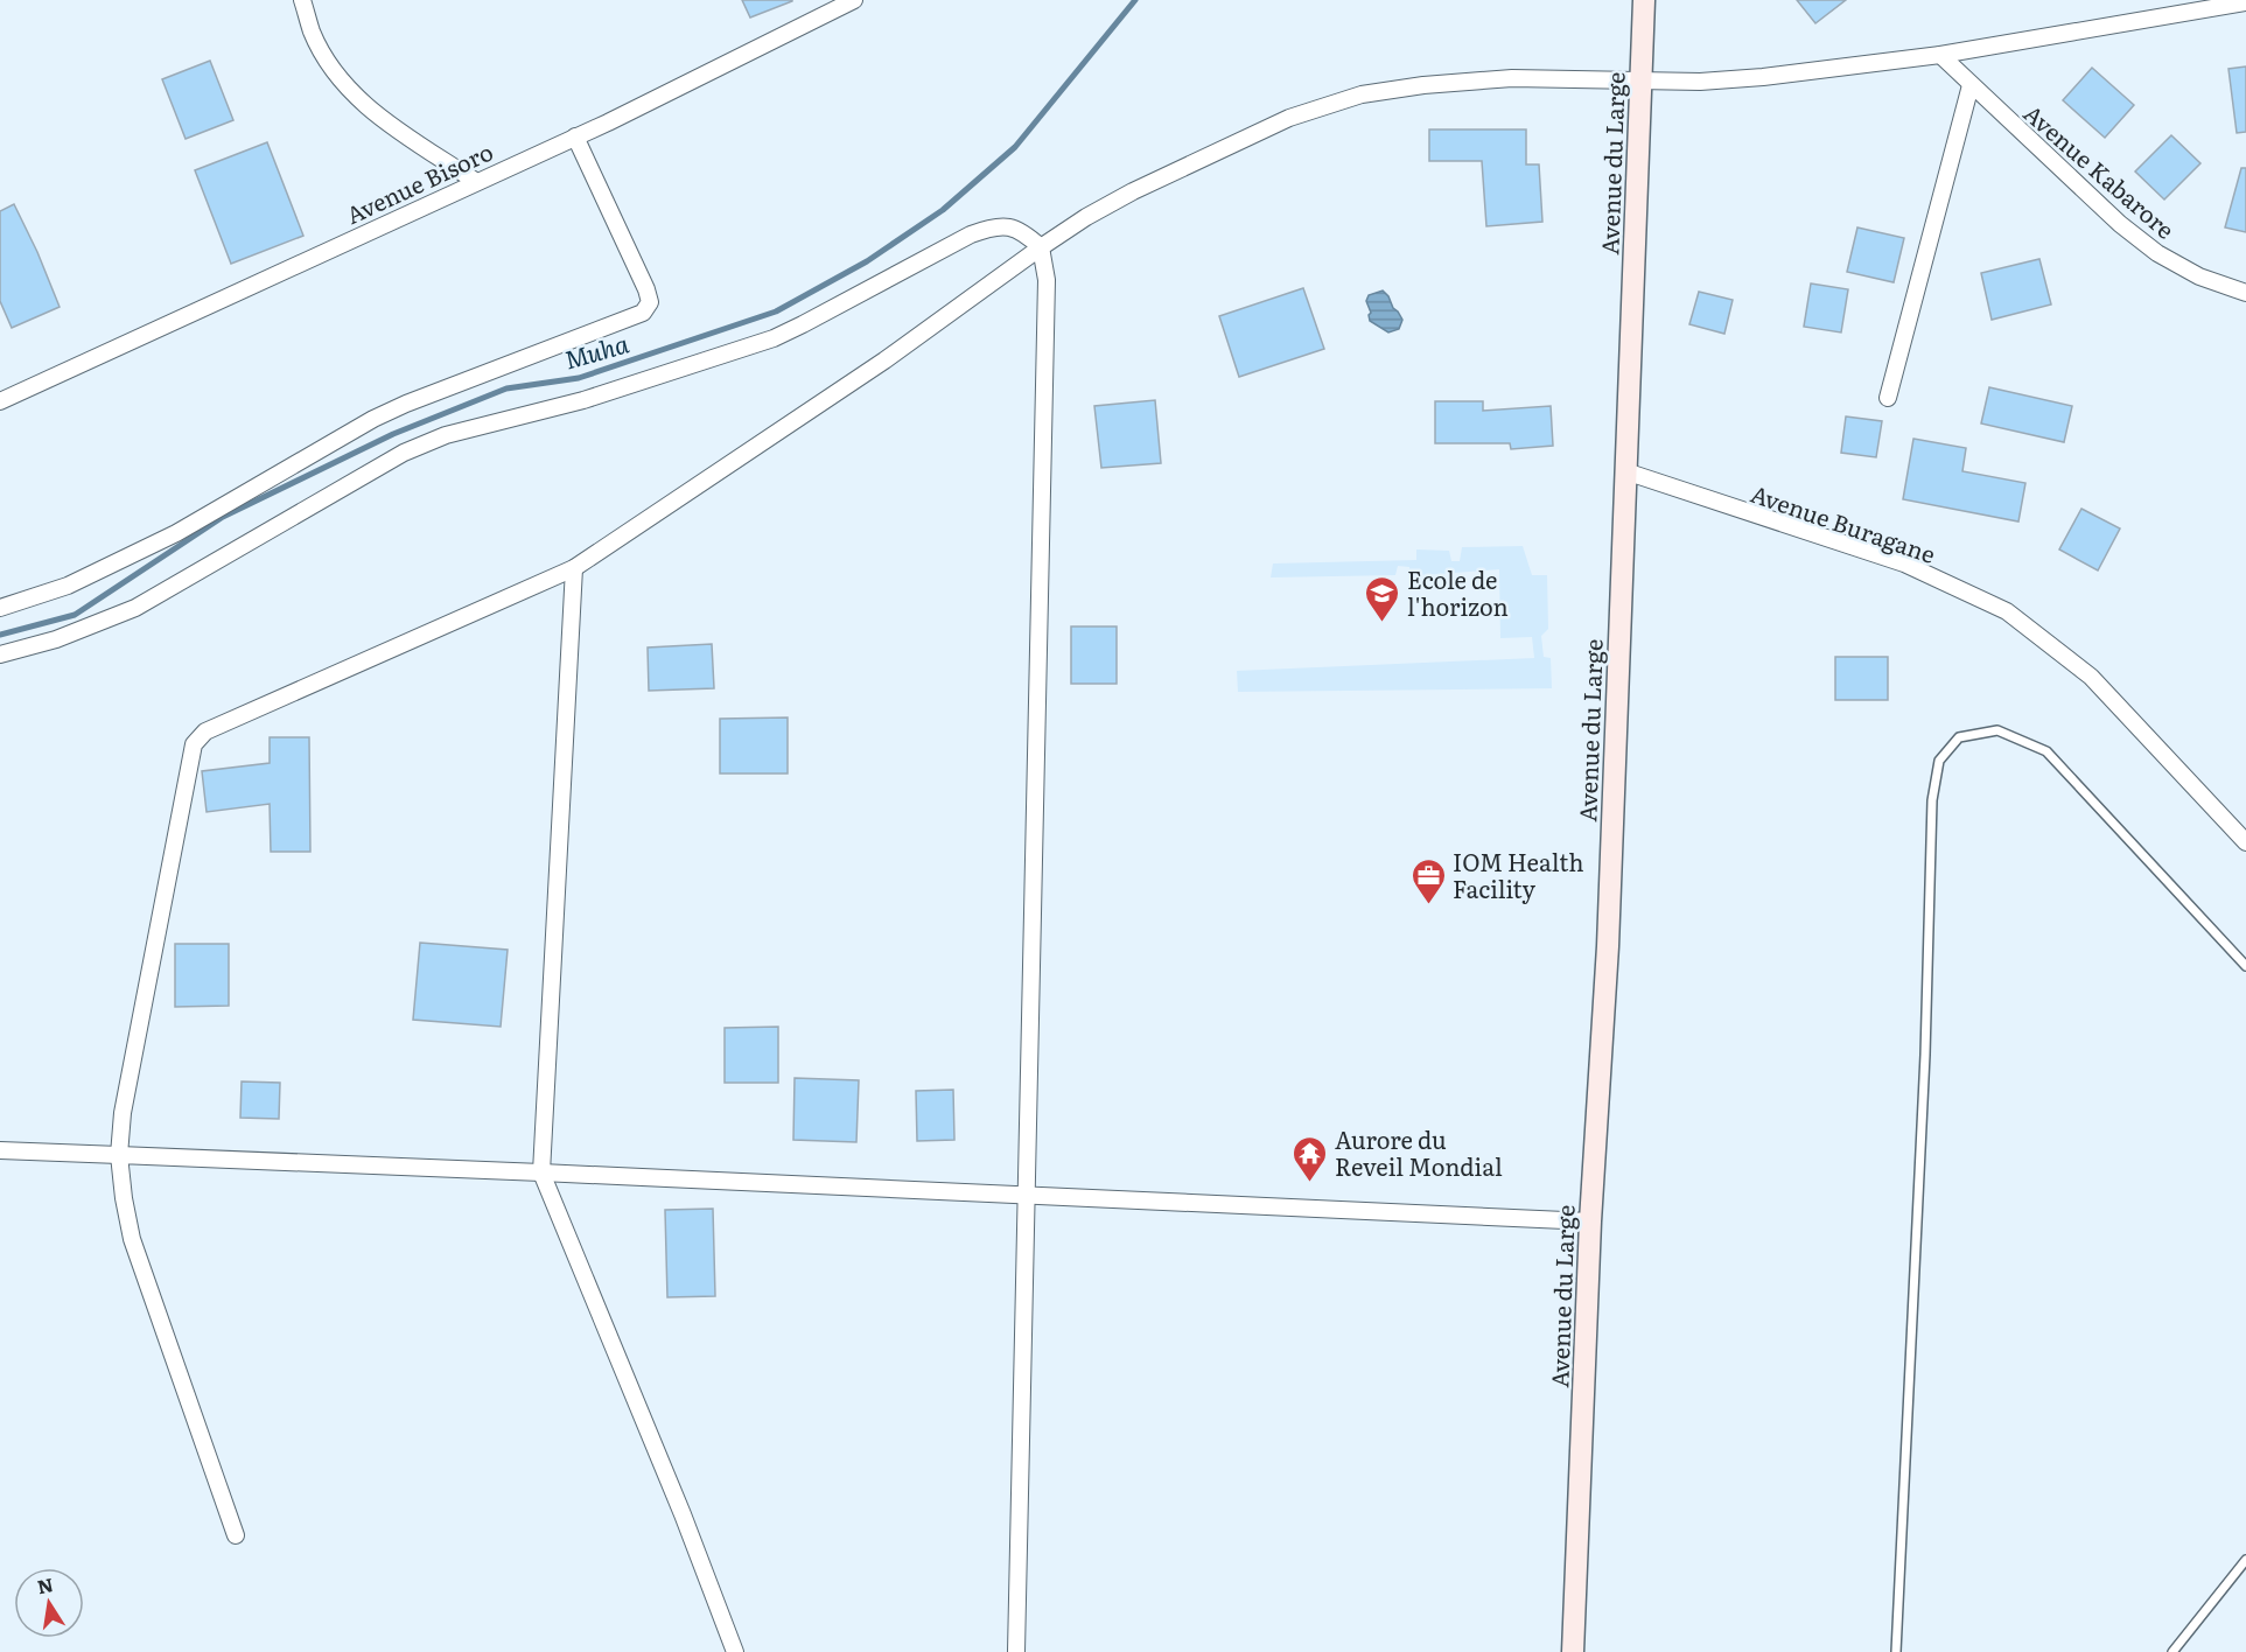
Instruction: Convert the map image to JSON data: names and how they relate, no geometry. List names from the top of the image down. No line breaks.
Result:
{"streets":{"main road":["Avenue du Large"],"street":["Avenue Kabarore","Avenue Bisoro","Avenue Buragane"]},"crossings":[["Avenue du Large","Avenue Buragane"]],"water":["Muha"],"places":{"school or university":["Ecole de l'horizon"],"office":["IOM Health Facility"],"temple":["Aurore du Reveil Mondial"]},"north":"top"}
